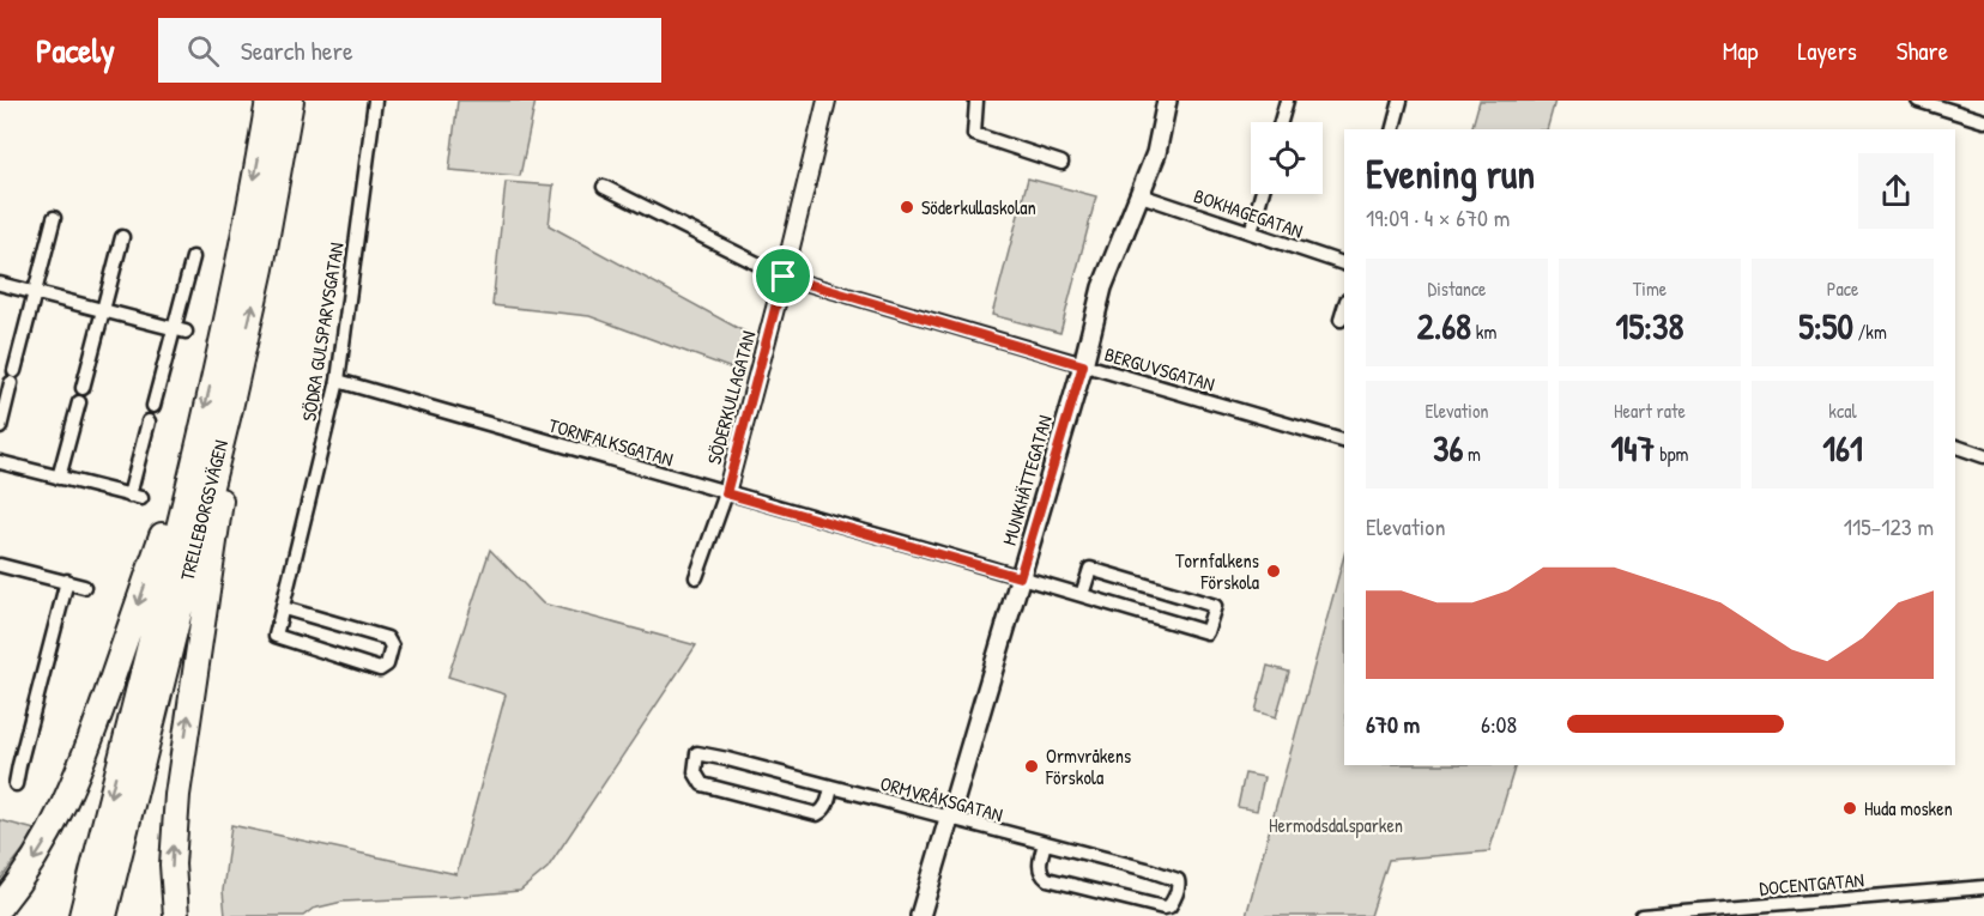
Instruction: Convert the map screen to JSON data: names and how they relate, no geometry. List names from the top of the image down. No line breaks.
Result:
{"streets":{"highway":["TRELLEBORGSVÄGEN"],"main road":["MUNKHÄTTEGATAN"],"street":["BOKHAGEGATAN","SÖDRA GULSPARVSGATAN","BERGUVSGATAN","SÖDERKULLAGATAN","TORNFALKSGATAN","ORMVRÅKSGATAN","DOCENTGATAN"]},"crossings":[["BOKHAGEGATAN","MUNKHÄTTEGATAN"],["SÖDRA GULSPARVSGATAN","TORNFALKSGATAN"],["BERGUVSGATAN","SÖDERKULLAGATAN"],["BERGUVSGATAN","MUNKHÄTTEGATAN"],["SÖDERKULLAGATAN","TORNFALKSGATAN"],["TORNFALKSGATAN","MUNKHÄTTEGATAN"],["MUNKHÄTTEGATAN","ORMVRÅKSGATAN"]],"parks":["Hermodsdalsparken"],"places":["Söderkullaskolan","Tornfalkens Förskola","Ormvråkens Förskola","Huda mosken"],"page":{"header":"Pacely","search":"Search here","nav":["Map","Layers","Share"],"heading":["Evening run","19:09 · 4 × 670 m"],"stats":[["Distance","2.68 km"],["Time","15:38"],["Pace","5:50 /km"],["Elevation","36 m"],["Heart rate","147 bpm"],["kcal","161"]],"chart":["Elevation","115–123 m"],"list":[{"name":"670 m","note":"6:08"}]}}
